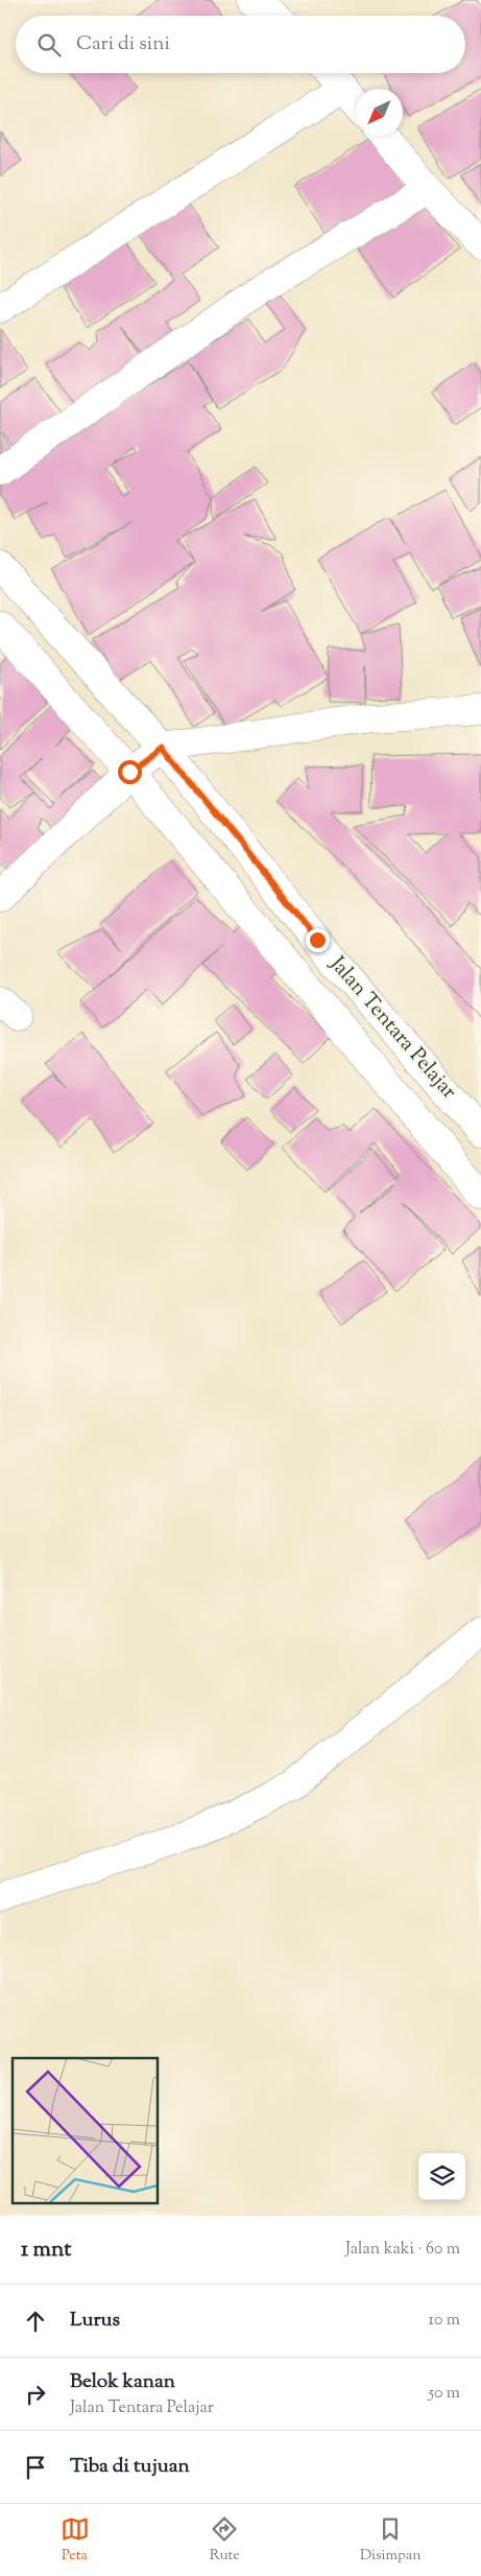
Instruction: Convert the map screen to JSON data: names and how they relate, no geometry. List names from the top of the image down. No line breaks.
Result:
{"streets":{"street":["Jalan Tentara Pelajar"]},"north":"bottom left","page":{"search":"Cari di sini","heading":["1 mnt","Jalan kaki · 60 m"],"list":[["Lurus","10 m"],["Belok kanan","Jalan Tentara Pelajar","50 m"],"Tiba di tujuan"],"nav":["Peta","Rute","Disimpan"]}}
